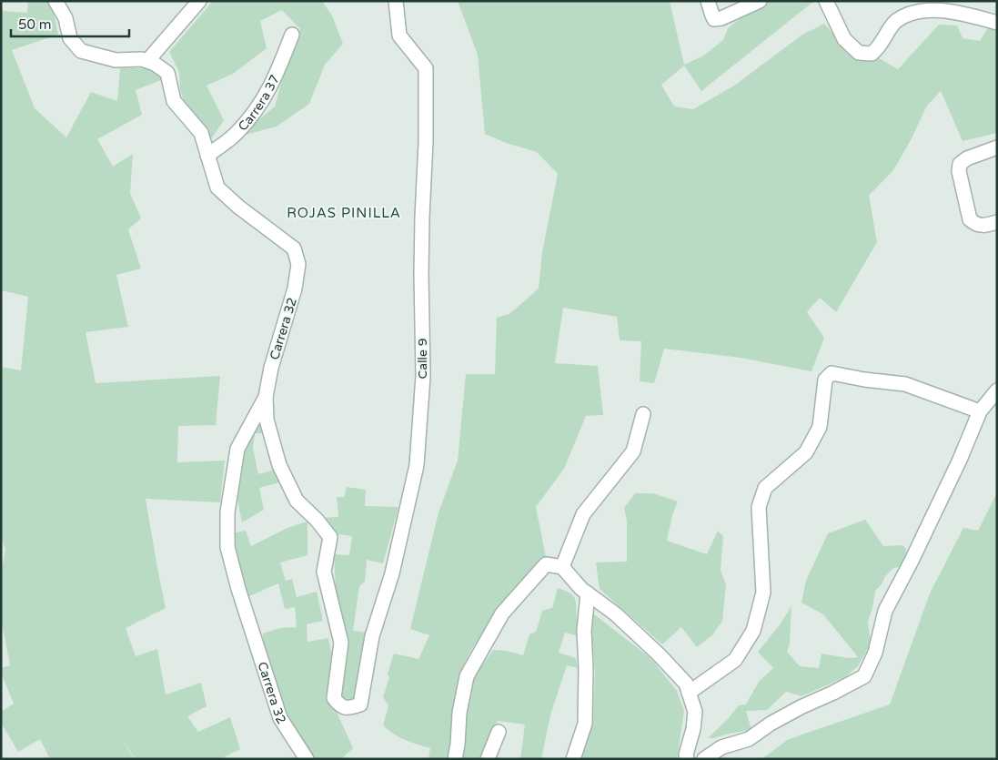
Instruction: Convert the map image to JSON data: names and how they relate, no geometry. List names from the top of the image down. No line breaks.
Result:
{"streets":{"street":["Carrera 37","Carrera 32","Calle 9"]},"crossings":[["Carrera 37","Carrera 32"],["Carrera 32","Calle 9"]],"districts":["ROJAS PINILLA"],"scale_bar":"50 m"}
